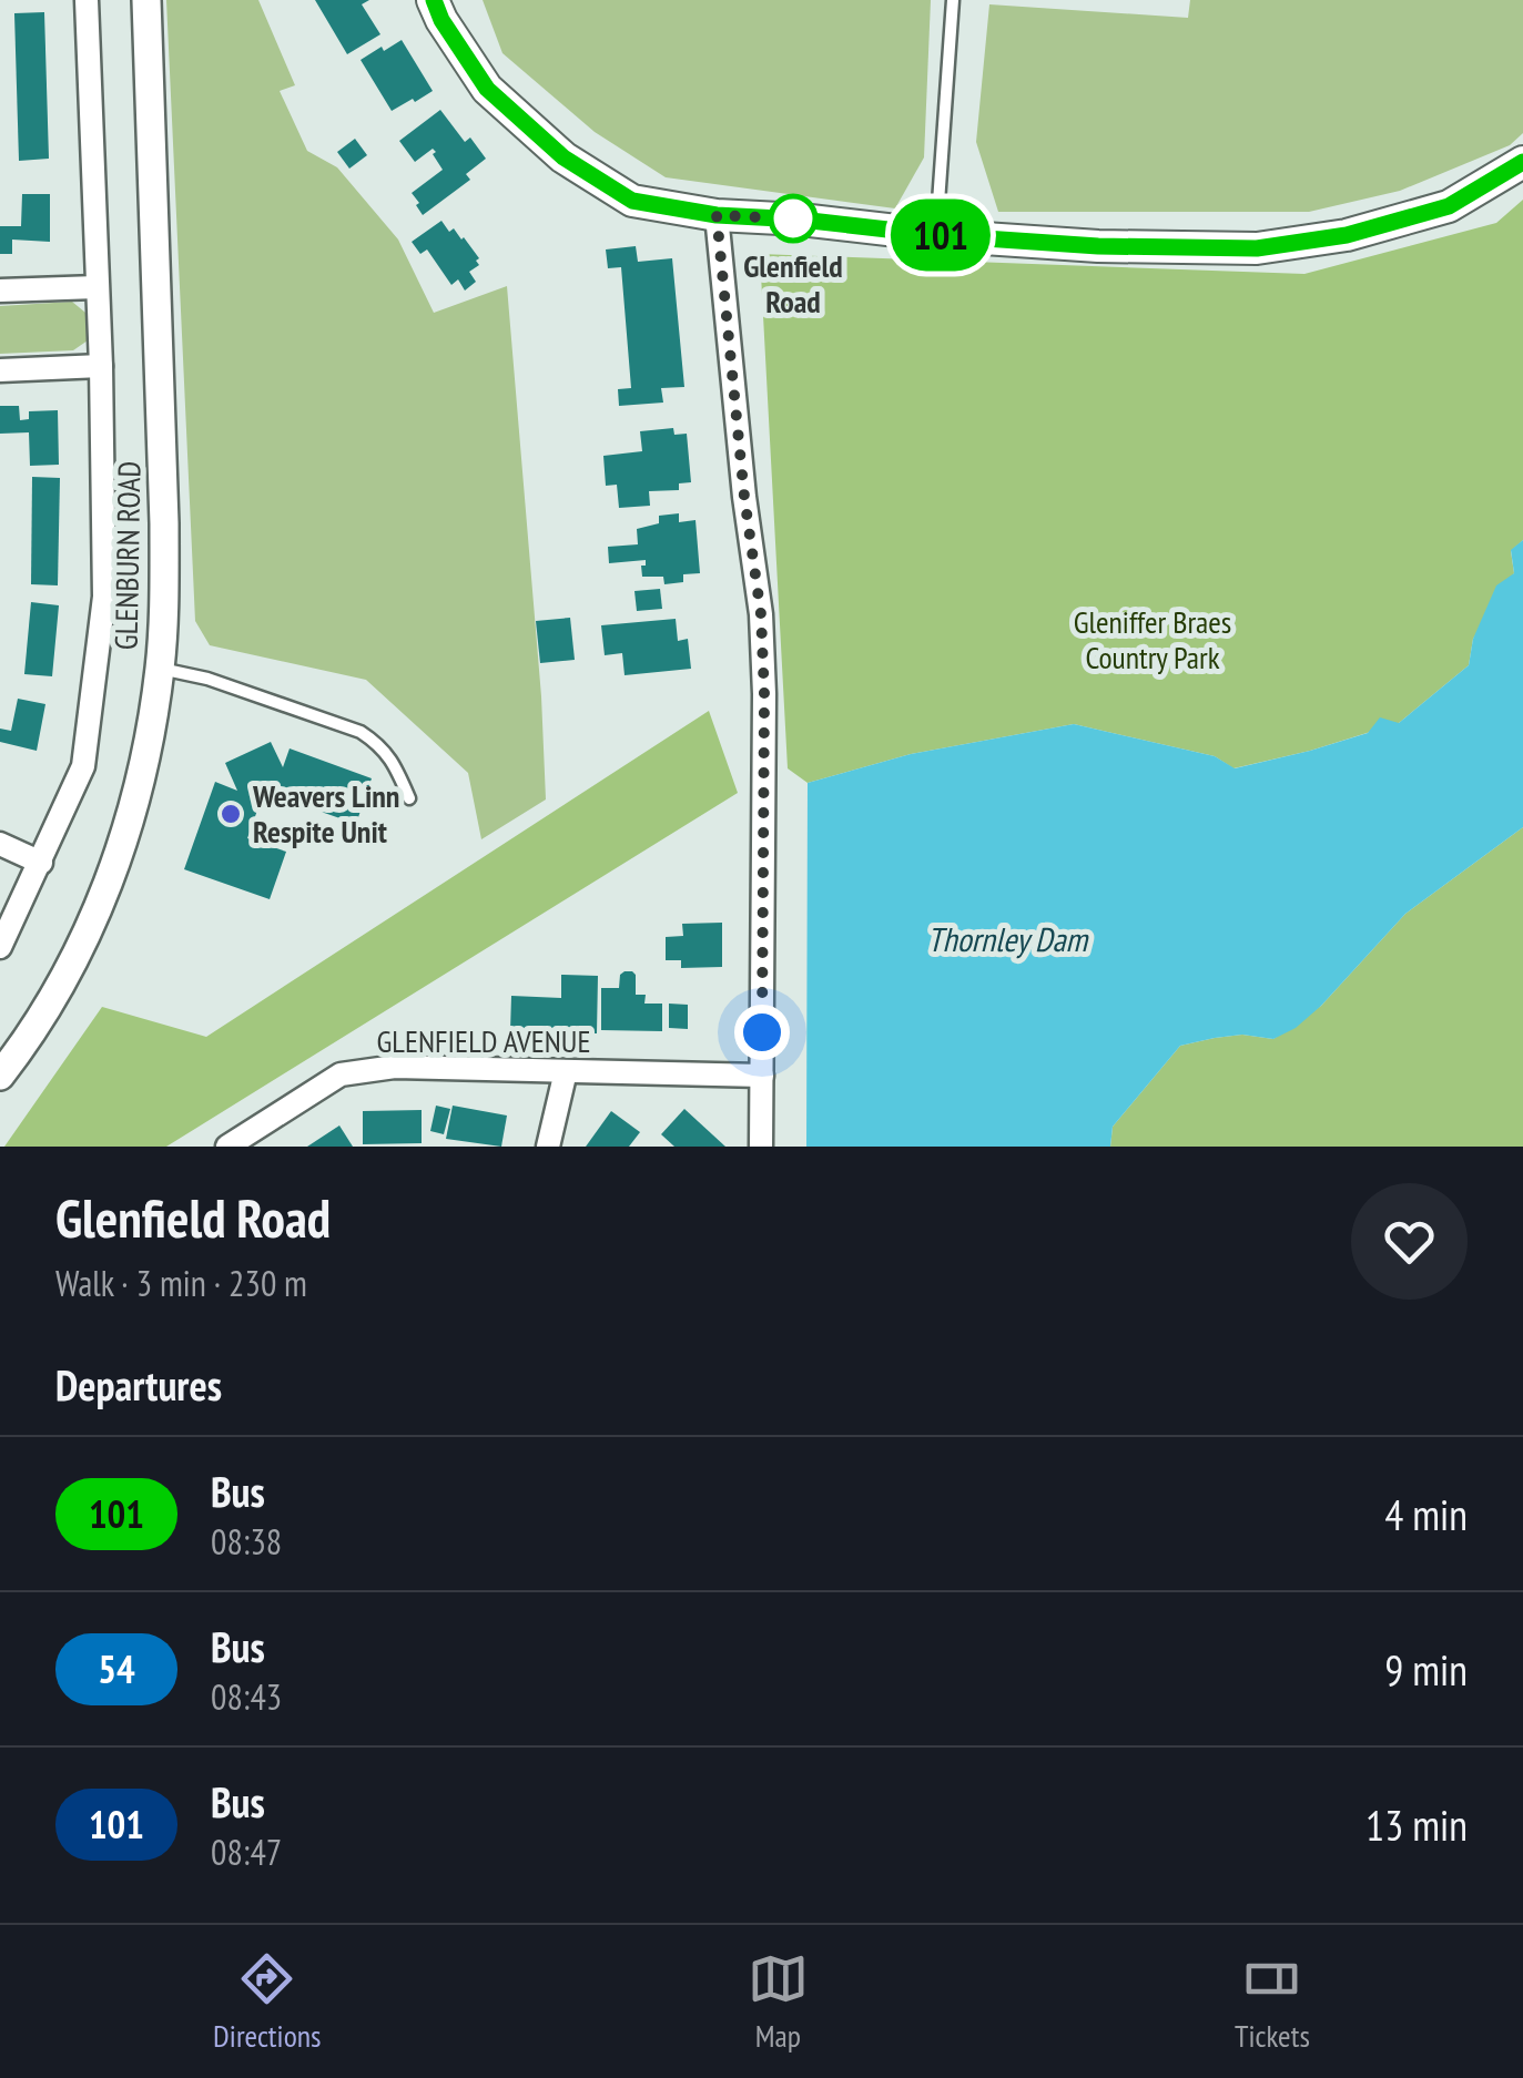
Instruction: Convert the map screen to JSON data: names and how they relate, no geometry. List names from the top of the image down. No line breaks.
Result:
{"streets":{"street":["GLENBURN ROAD","GLENFIELD AVENUE"]},"water":["Thornley Dam"],"parks":["Gleniffer Braes Country Park"],"places":["Glenfield Road","Weavers Linn Respite Unit"],"lines":["bus line 101"],"page":{"on_map":"101","heading":[["Glenfield Road","Walk · 3 min · 230 m"],"Departures"],"list":[{"mark":"101","name":"Bus","note":"08:38","value":"4 min"},{"mark":"54","name":"Bus","note":"08:43","value":"9 min"},{"mark":"101","name":"Bus","note":"08:47","value":"13 min"}],"tabs":["Directions","Map","Tickets"]}}
